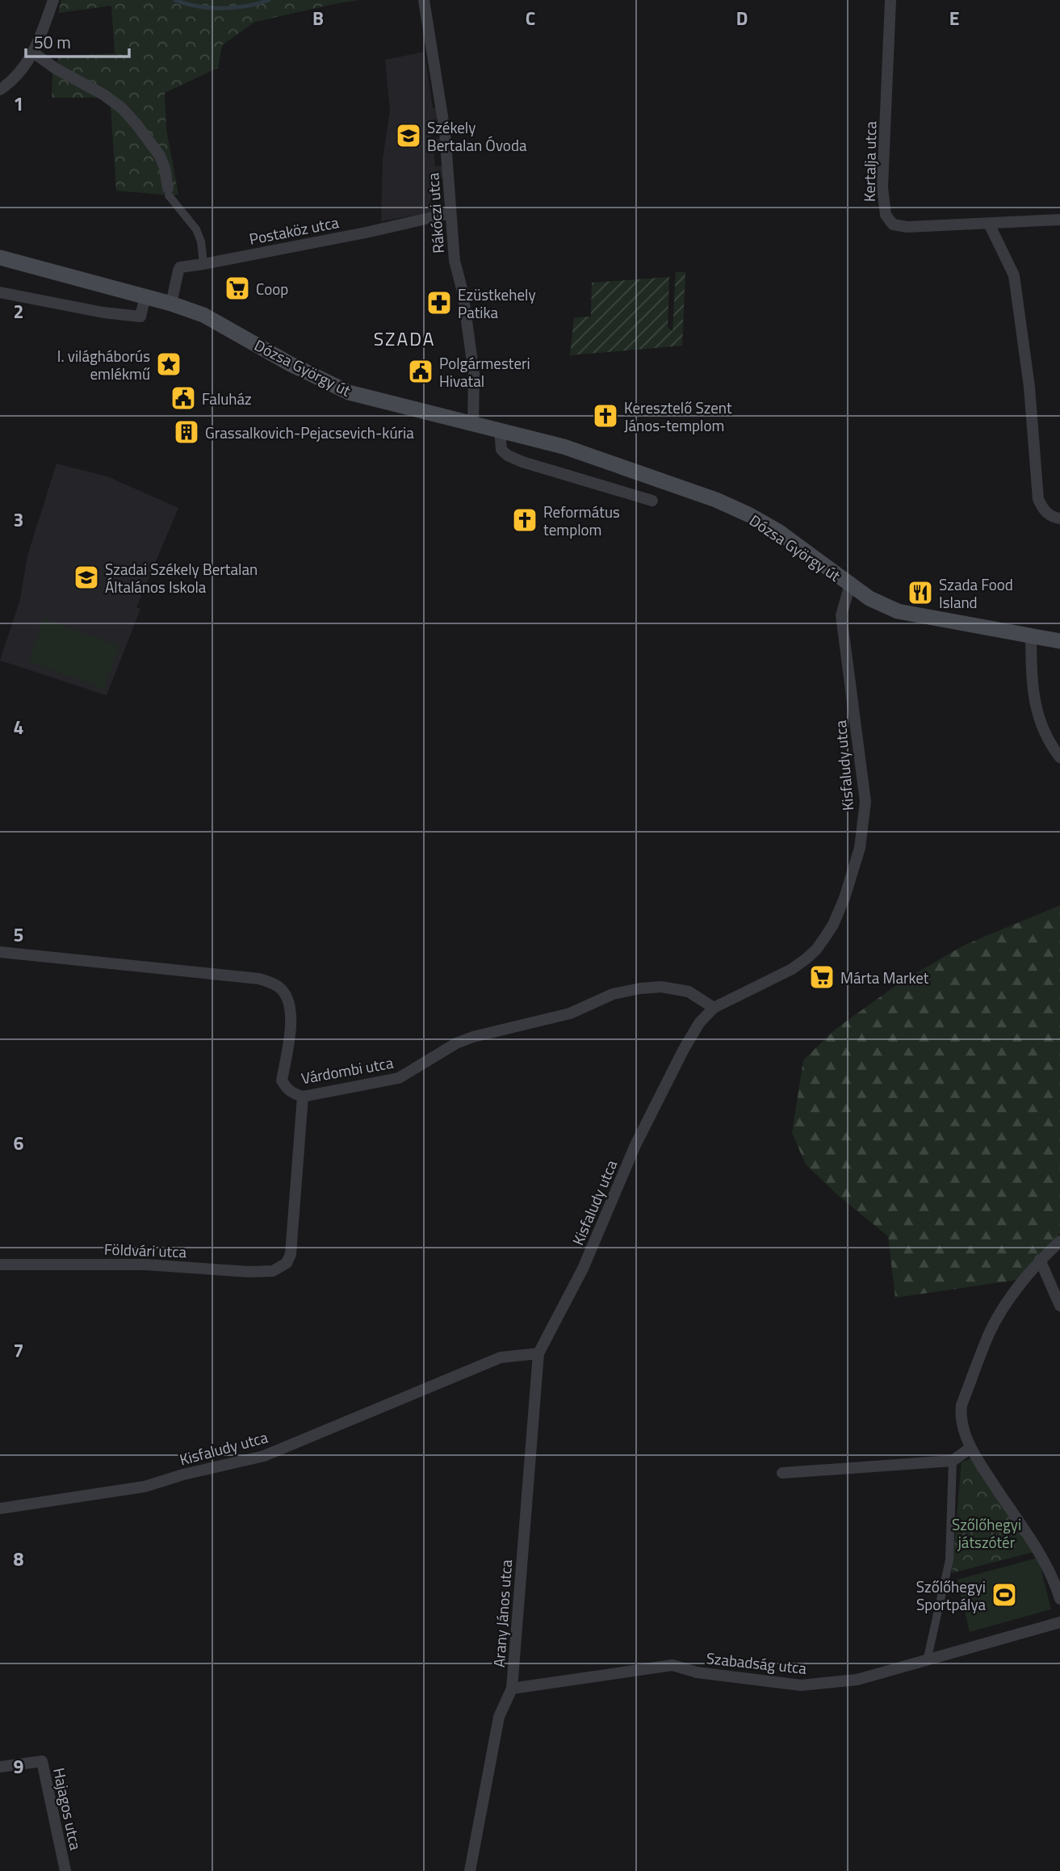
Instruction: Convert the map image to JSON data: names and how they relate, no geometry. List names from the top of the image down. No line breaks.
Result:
{"streets":{"main road":["Dózsa György út"],"street":["Kertalja utca","Rákóczi utca","Postaköz utca","Kisfaludy utca","Várdombi utca","Földvári utca","Arany János utca","Szabadság utca","Hajagos utca"]},"crossings":[["Rákóczi utca","Postaköz utca"],["Rákóczi utca","Dózsa György út"],["Postaköz utca","Dózsa György út"],["Dózsa György út","Kisfaludy utca"],["Kisfaludy utca","Várdombi utca"],["Kisfaludy utca","Arany János utca"],["Várdombi utca","Földvári utca"],["Arany János utca","Szabadság utca"]],"districts":["SZADA"],"parks":["Szőlőhegyi játszótér"],"places":{"school or university":["Székely Bertalan Óvoda","Szadai Székely Bertalan Általános Iskola"],"supermarket":["Coop","Márta Market"],"pharmacy":["Ezüstkehely Patika"],"place":["I. világháborús emlékmű"],"public building":["Polgármesteri Hivatal","Faluház"],"church":["Keresztelő Szent János-templom","Református templom"],"building":["Grassalkovich-Pejacsevich-kúria"],"restaurant":["Szada Food Island"],"sports":["Szőlőhegyi Sportpálya"]},"scale_bar":"50 m","grid":{"columns":["B","C","D","E"],"rows":["1","2","3","4","5","6","7","8","9"]}}
